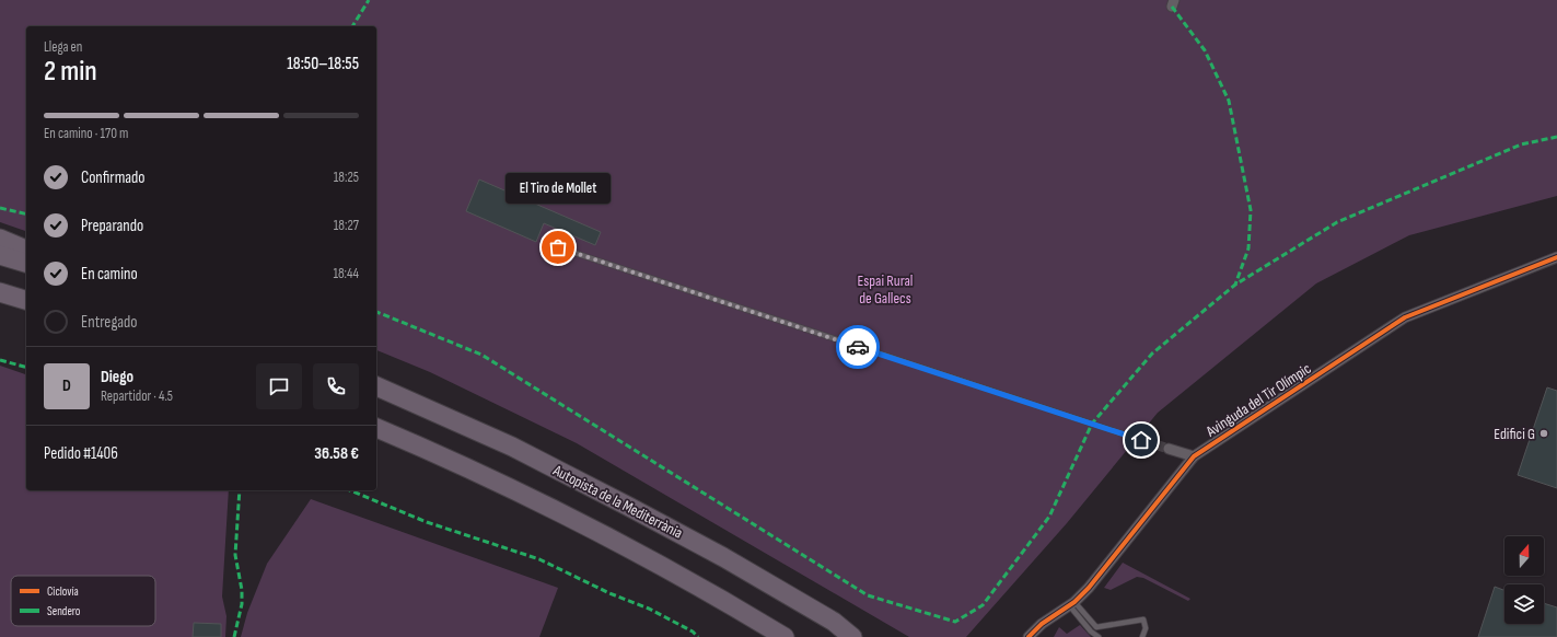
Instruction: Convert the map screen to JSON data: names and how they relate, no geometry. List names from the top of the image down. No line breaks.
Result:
{"streets":{"highway":["Autopista de la Mediterrània"],"street":["Avinguda del Tir Olímpic"]},"parks":["Espai Rural de Gallecs"],"places":["El Tiro de Mollet","Edifici G"],"legend":["Ciclovía","Sendero"],"north":"top","page":{"heading":["2 min","Llega en","18:50–18:55"],"panel":["Diego","Repartidor · 4.5","Pedido #1406","36.58 €"],"bar":"En camino · 170 m","list":[["Confirmado","18:25"],["Preparando","18:27"],["En camino","18:44"],"Entregado"],"bubble":"El Tiro de Mollet","round":"D"}}
